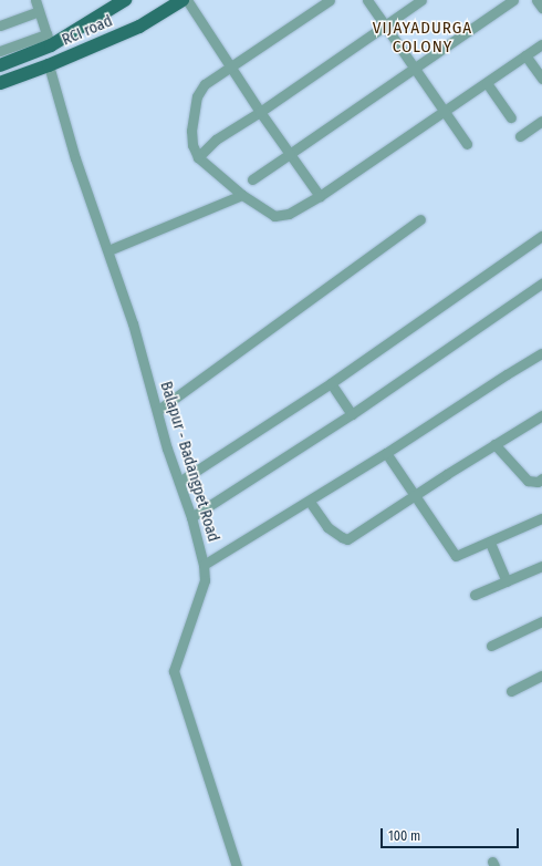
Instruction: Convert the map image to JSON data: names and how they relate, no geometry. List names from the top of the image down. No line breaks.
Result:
{"streets":{"main road":["RCI road"],"street":["Balapur - Badangpet Road"]},"crossings":[["RCI road","Balapur - Badangpet Road"]],"districts":["VIJAYADURGA COLONY"],"scale_bar":"100 m"}
